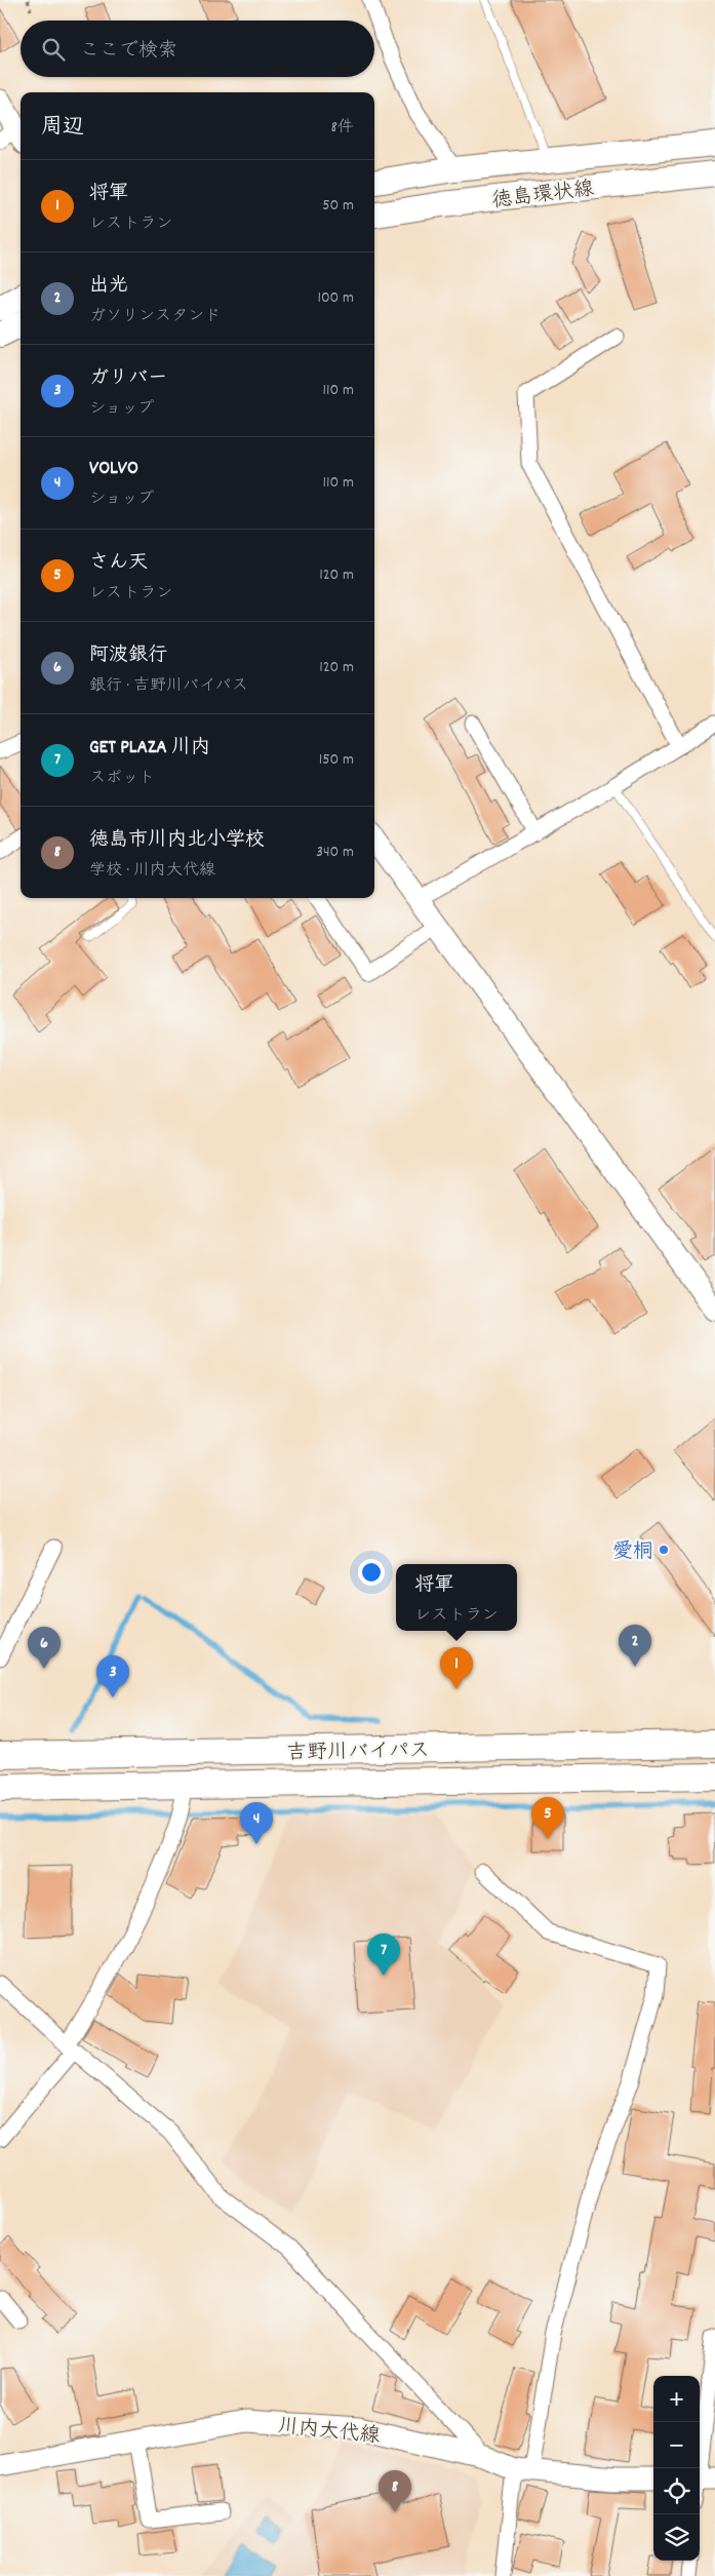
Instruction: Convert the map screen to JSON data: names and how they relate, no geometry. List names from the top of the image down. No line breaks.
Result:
{"streets":{"highway":["吉野川バイパス"],"main road":["徳島環状線","川内大代線"]},"places":["愛桐"],"page":{"search":"ここで検索","heading":["周辺","8件"],"list":[{"mark":"1","name":"将軍","note":"レストラン","value":"50 m"},{"mark":"2","name":"出光","note":"ガソリンスタンド","value":"100 m"},{"mark":"3","name":"ガリバー","note":"ショップ","value":"110 m"},{"mark":"4","name":"VOLVO","note":"ショップ","value":"110 m"},{"mark":"5","name":"さん天","note":"レストラン","value":"120 m"},{"mark":"6","name":"阿波銀行","note":"銀行 · 吉野川バイパス","value":"120 m"},{"mark":"7","name":"GET PLAZA 川内","note":"スポット","value":"150 m"},{"mark":"8","name":"徳島市川内北小学校","note":"学校 · 川内大代線","value":"340 m"}],"popup":["将軍","レストラン"],"pins":["2","6","1","3","5","4","7","8"],"map_buttons":["+","−"]}}
